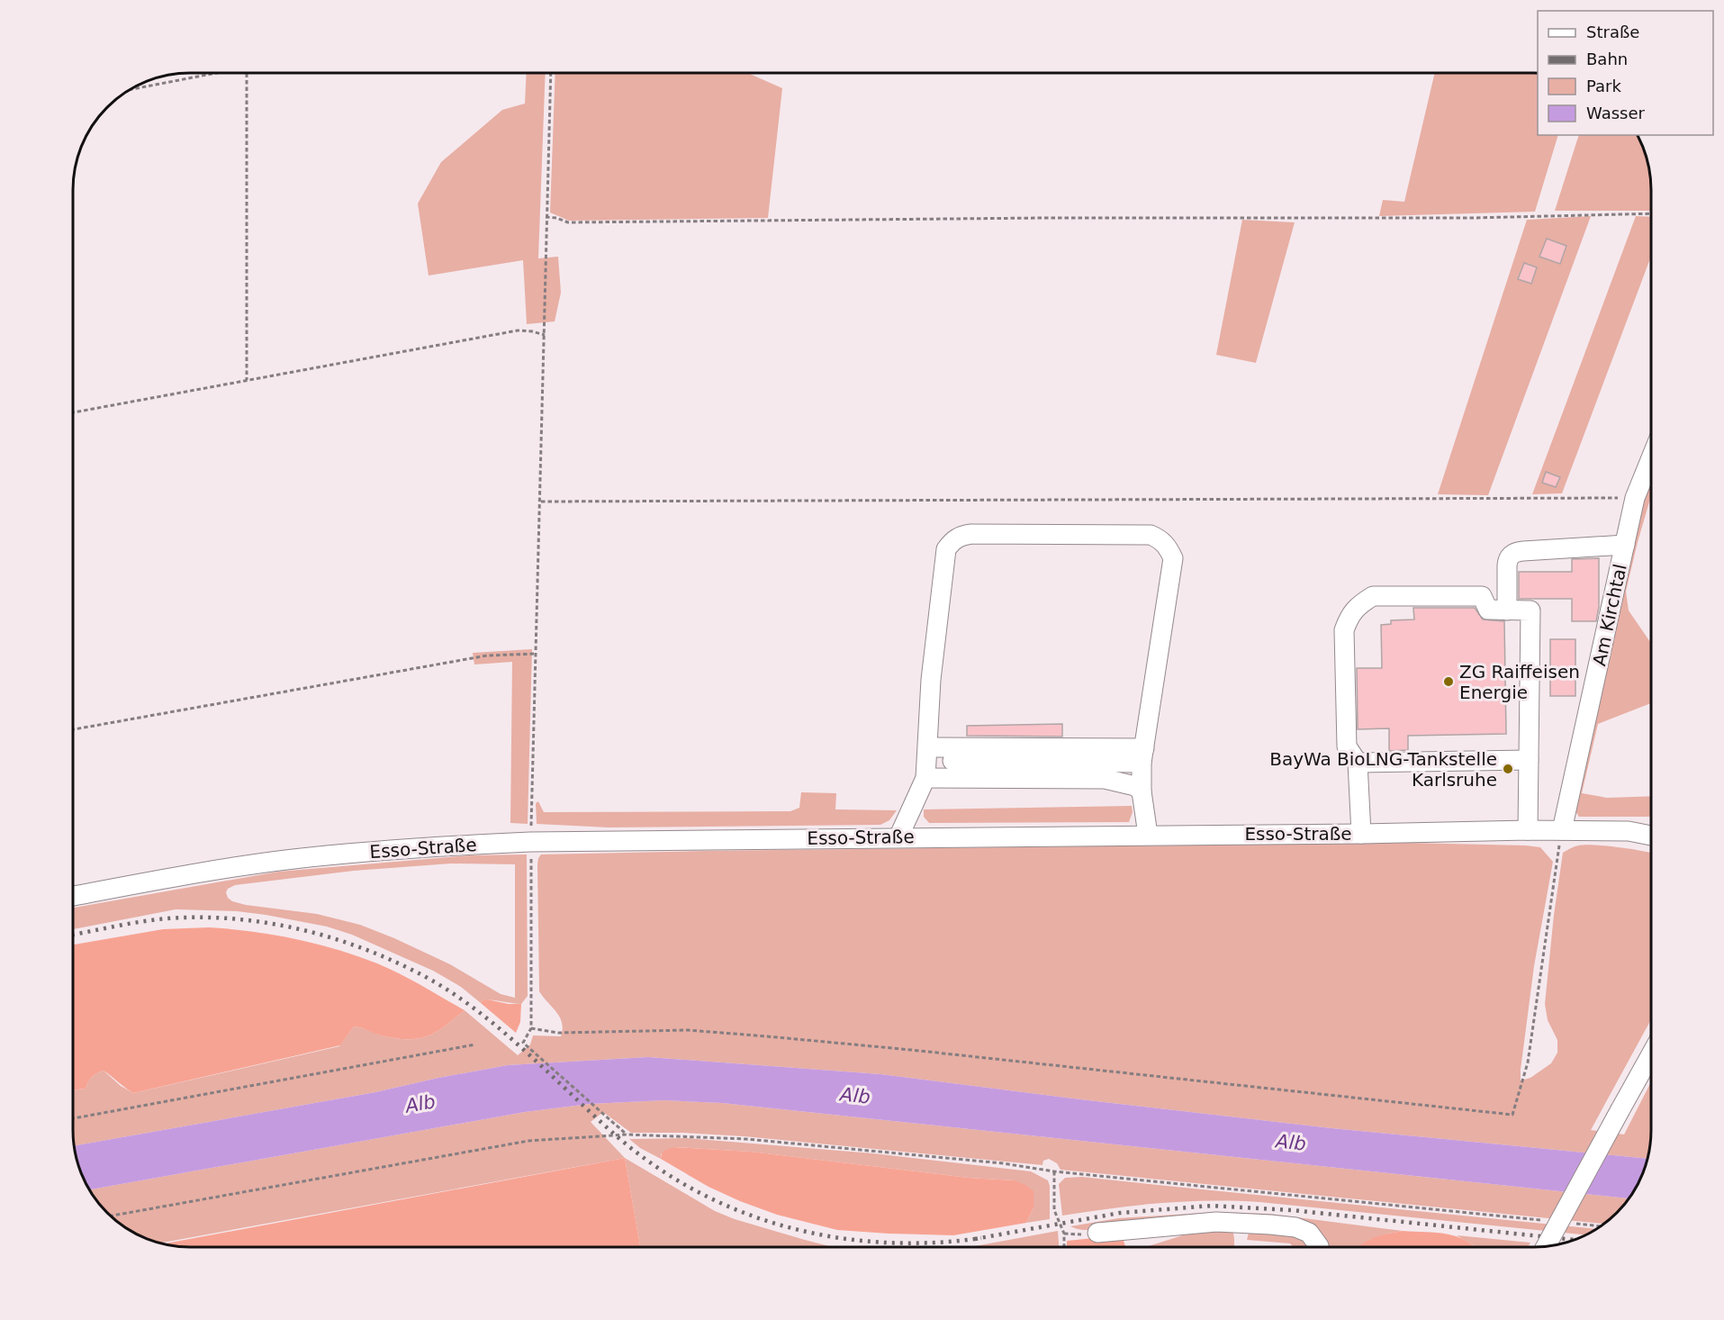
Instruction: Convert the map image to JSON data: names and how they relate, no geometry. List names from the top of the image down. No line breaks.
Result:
{"streets":{"street":["Am Kirchtal","Esso-Straße"]},"crossings":[["Am Kirchtal","Esso-Straße"]],"water":["Alb"],"places":["ZG Raiffeisen Energie","BayWa BioLNG-Tankstelle Karlsruhe"],"legend":["Straße","Bahn","Park","Wasser"]}
